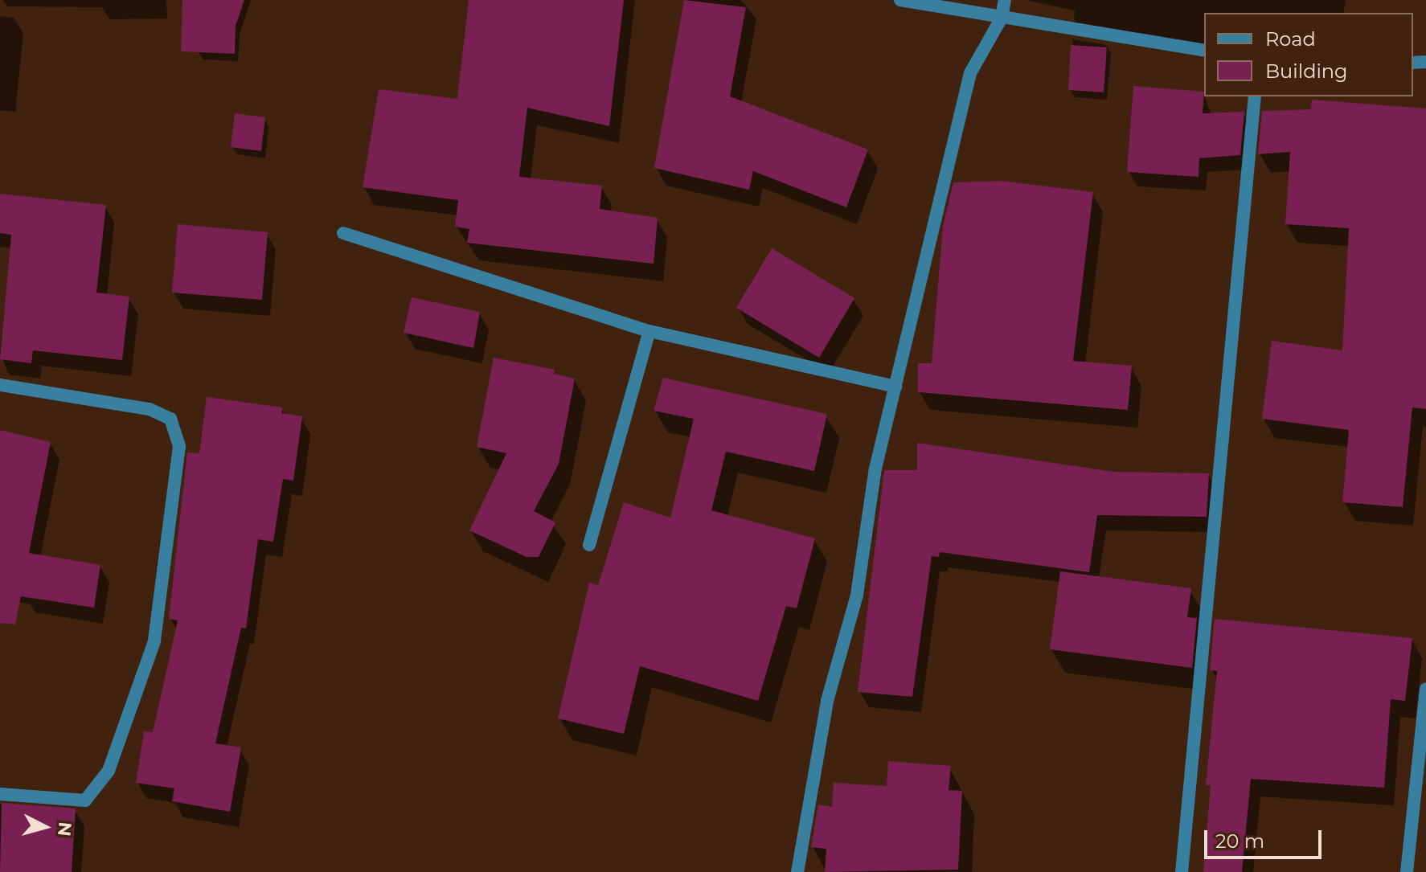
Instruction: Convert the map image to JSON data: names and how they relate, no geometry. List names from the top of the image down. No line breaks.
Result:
{"legend":["Road","Building"],"scale_bar":"20 m","north":"right"}
